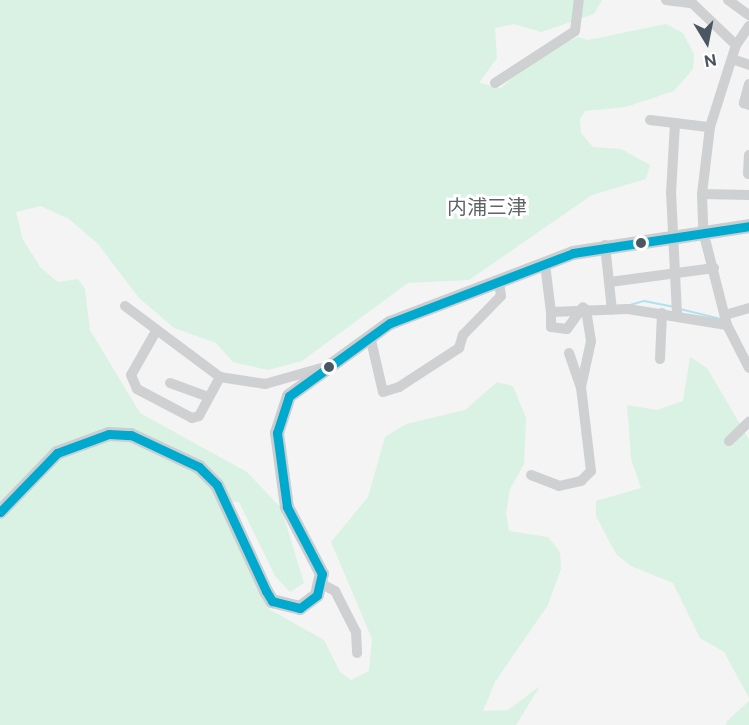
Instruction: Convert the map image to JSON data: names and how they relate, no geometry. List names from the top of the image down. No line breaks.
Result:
{"districts":["内浦三津"],"north":"bottom"}
